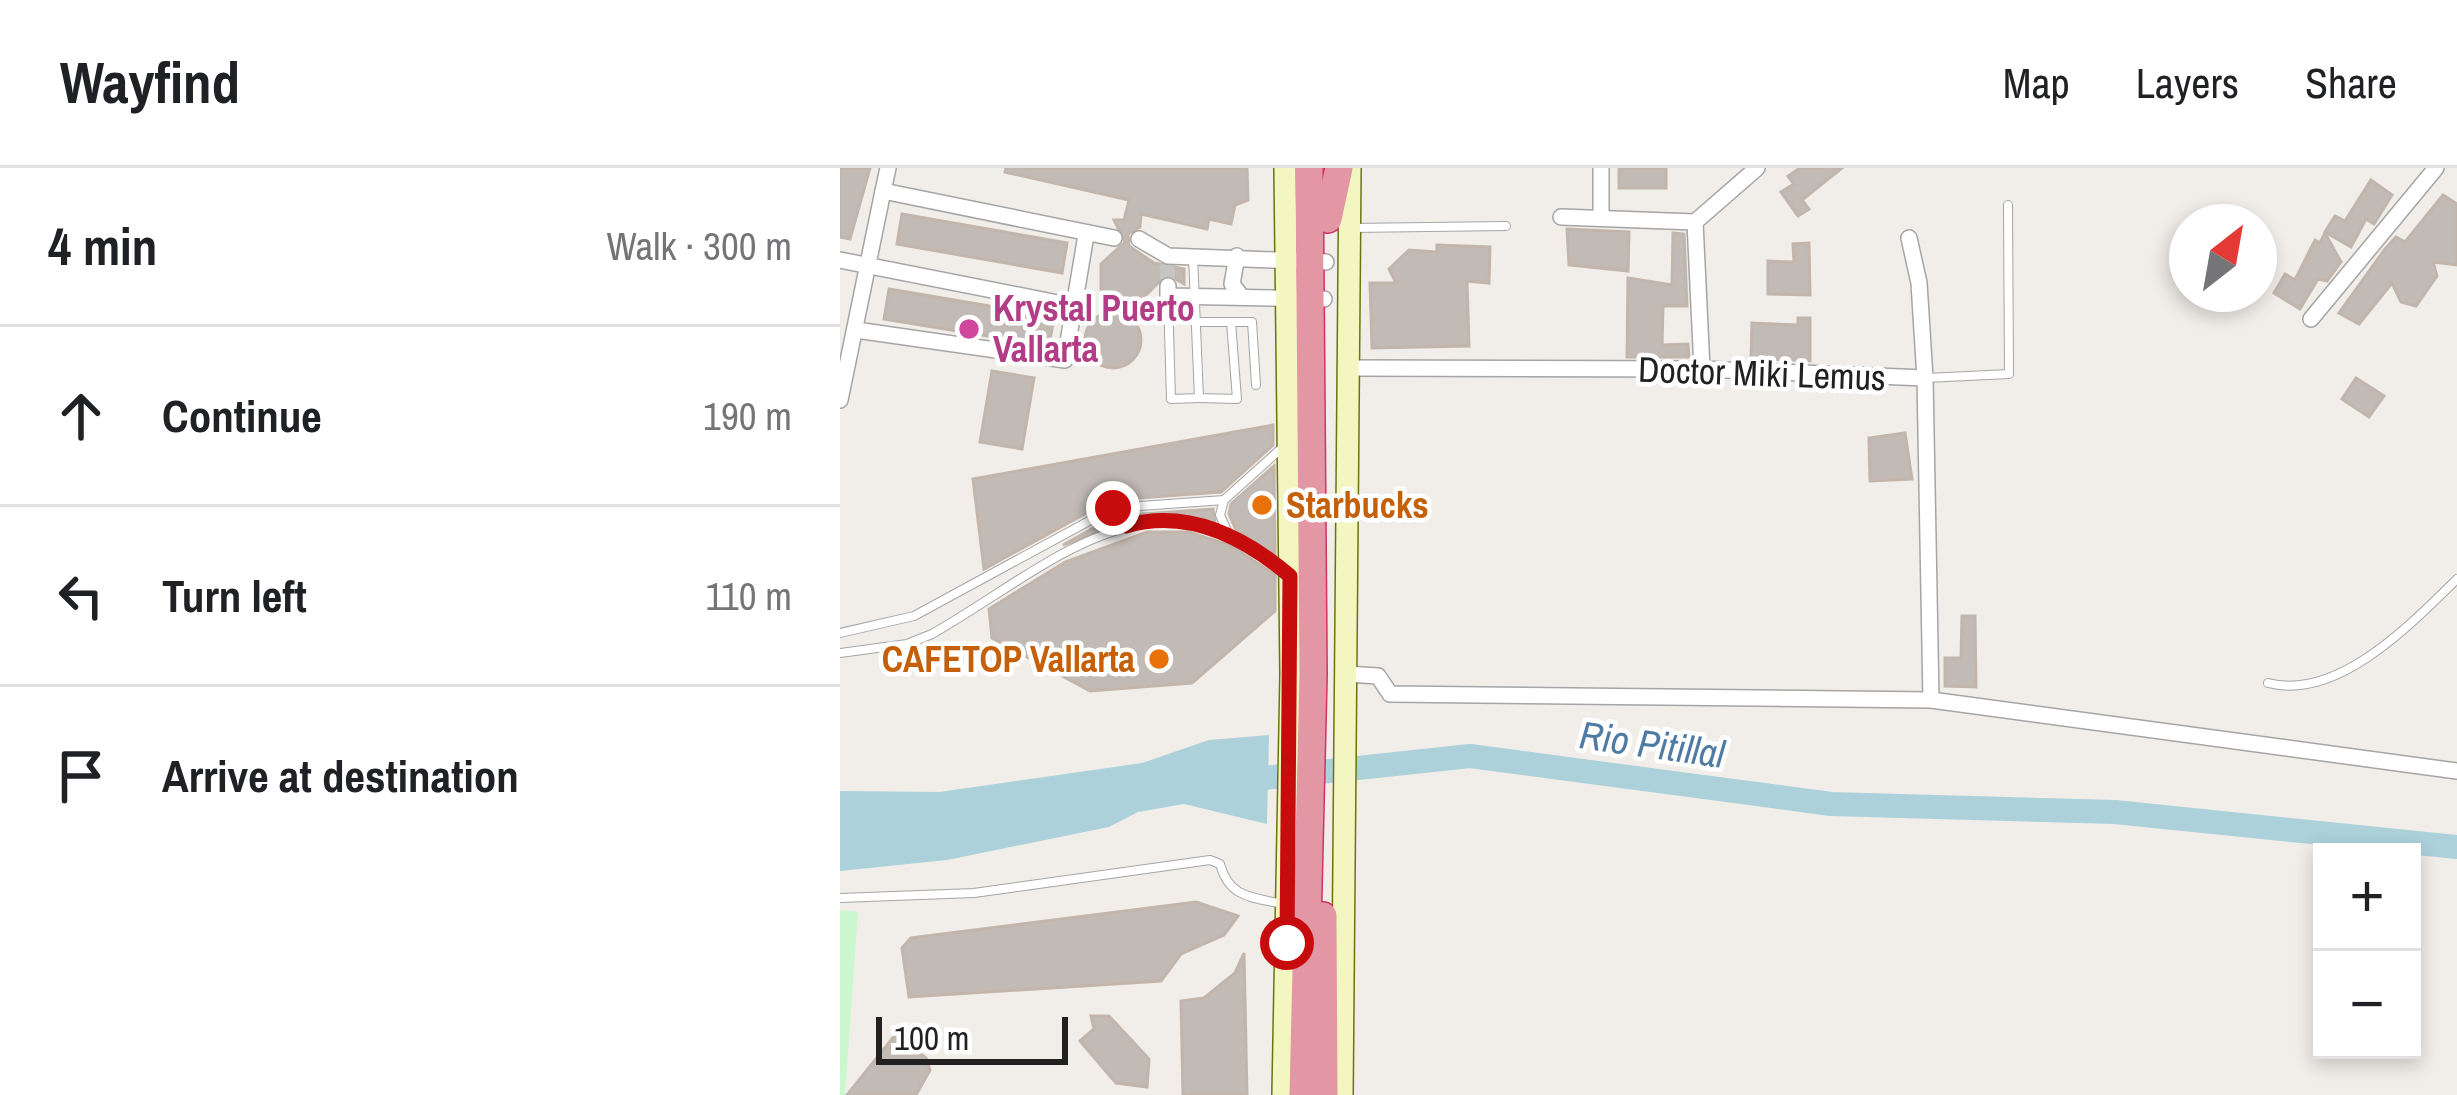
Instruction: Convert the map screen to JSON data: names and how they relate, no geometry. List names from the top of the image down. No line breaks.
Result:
{"streets":{"street":["Doctor Miki Lemus"]},"water":["Rio Pitillal"],"places":["Krystal Puerto Vallarta","Starbucks","CAFETOP Vallarta"],"scale_bar":"100 m","north":"top right","page":{"header":"Wayfind","nav":["Map","Layers","Share"],"heading":["4 min","Walk · 300 m"],"list":[["Continue","190 m"],["Turn left","110 m"],"Arrive at destination"],"map_buttons":["+","−"],"scale":"100 m"}}
